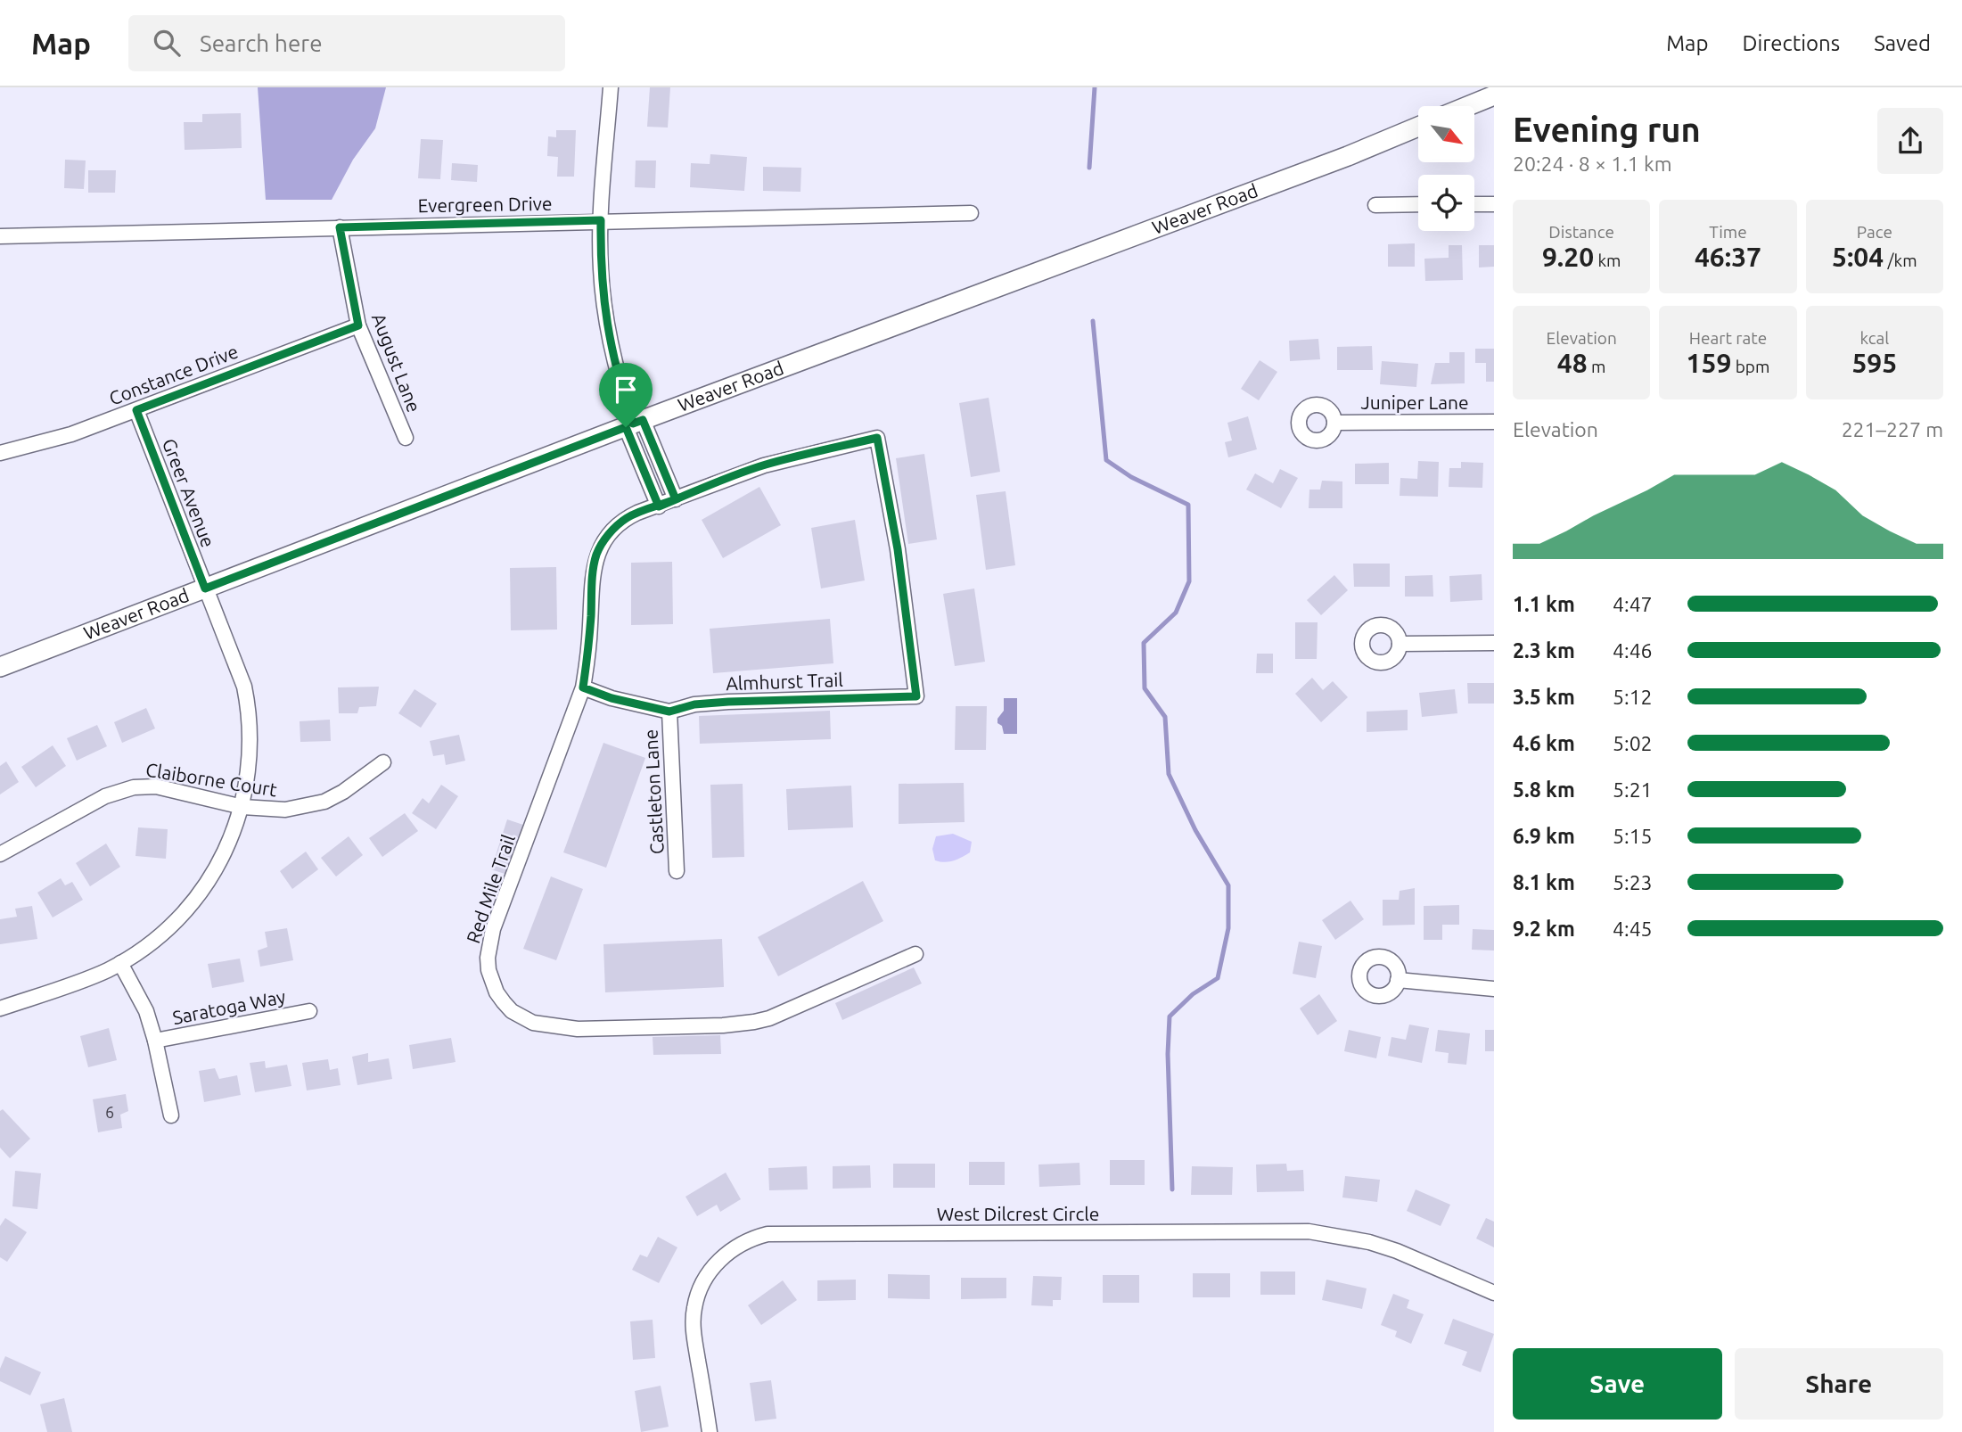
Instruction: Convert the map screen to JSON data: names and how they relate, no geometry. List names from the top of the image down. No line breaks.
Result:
{"streets":{"main road":["Weaver Road"],"street":["Evergreen Drive","August Lane","Constance Drive","Juniper Lane","Greer Avenue","Almhurst Trail","Claiborne Court","Castleton Lane","Red Mile Trail","Saratoga Way","West Dilcrest Circle"]},"crossings":[["Evergreen Drive","August Lane"],["Weaver Road","Greer Avenue"],["August Lane","Constance Drive"],["Constance Drive","Greer Avenue"],["Greer Avenue","Claiborne Court"],["Almhurst Trail","Castleton Lane"],["Almhurst Trail","Red Mile Trail"]],"house_numbers":["6"],"north":"bottom right","page":{"header":"Map","search":"Search here","nav":["Map","Directions","Saved"],"heading":["Evening run","20:24 · 8 × 1.1 km"],"stats":[["Distance","9.20 km"],["Time","46:37"],["Pace","5:04 /km"],["Elevation","48 m"],["Heart rate","159 bpm"],["kcal","595"]],"chart":["Elevation","221–227 m"],"list":[{"name":"1.1 km","note":"4:47"},{"name":"2.3 km","note":"4:46"},{"name":"3.5 km","note":"5:12"},{"name":"4.6 km","note":"5:02"},{"name":"5.8 km","note":"5:21"},{"name":"6.9 km","note":"5:15"},{"name":"8.1 km","note":"5:23"},{"name":"9.2 km","note":"4:45"}],"buttons":["Save","Share"]}}
